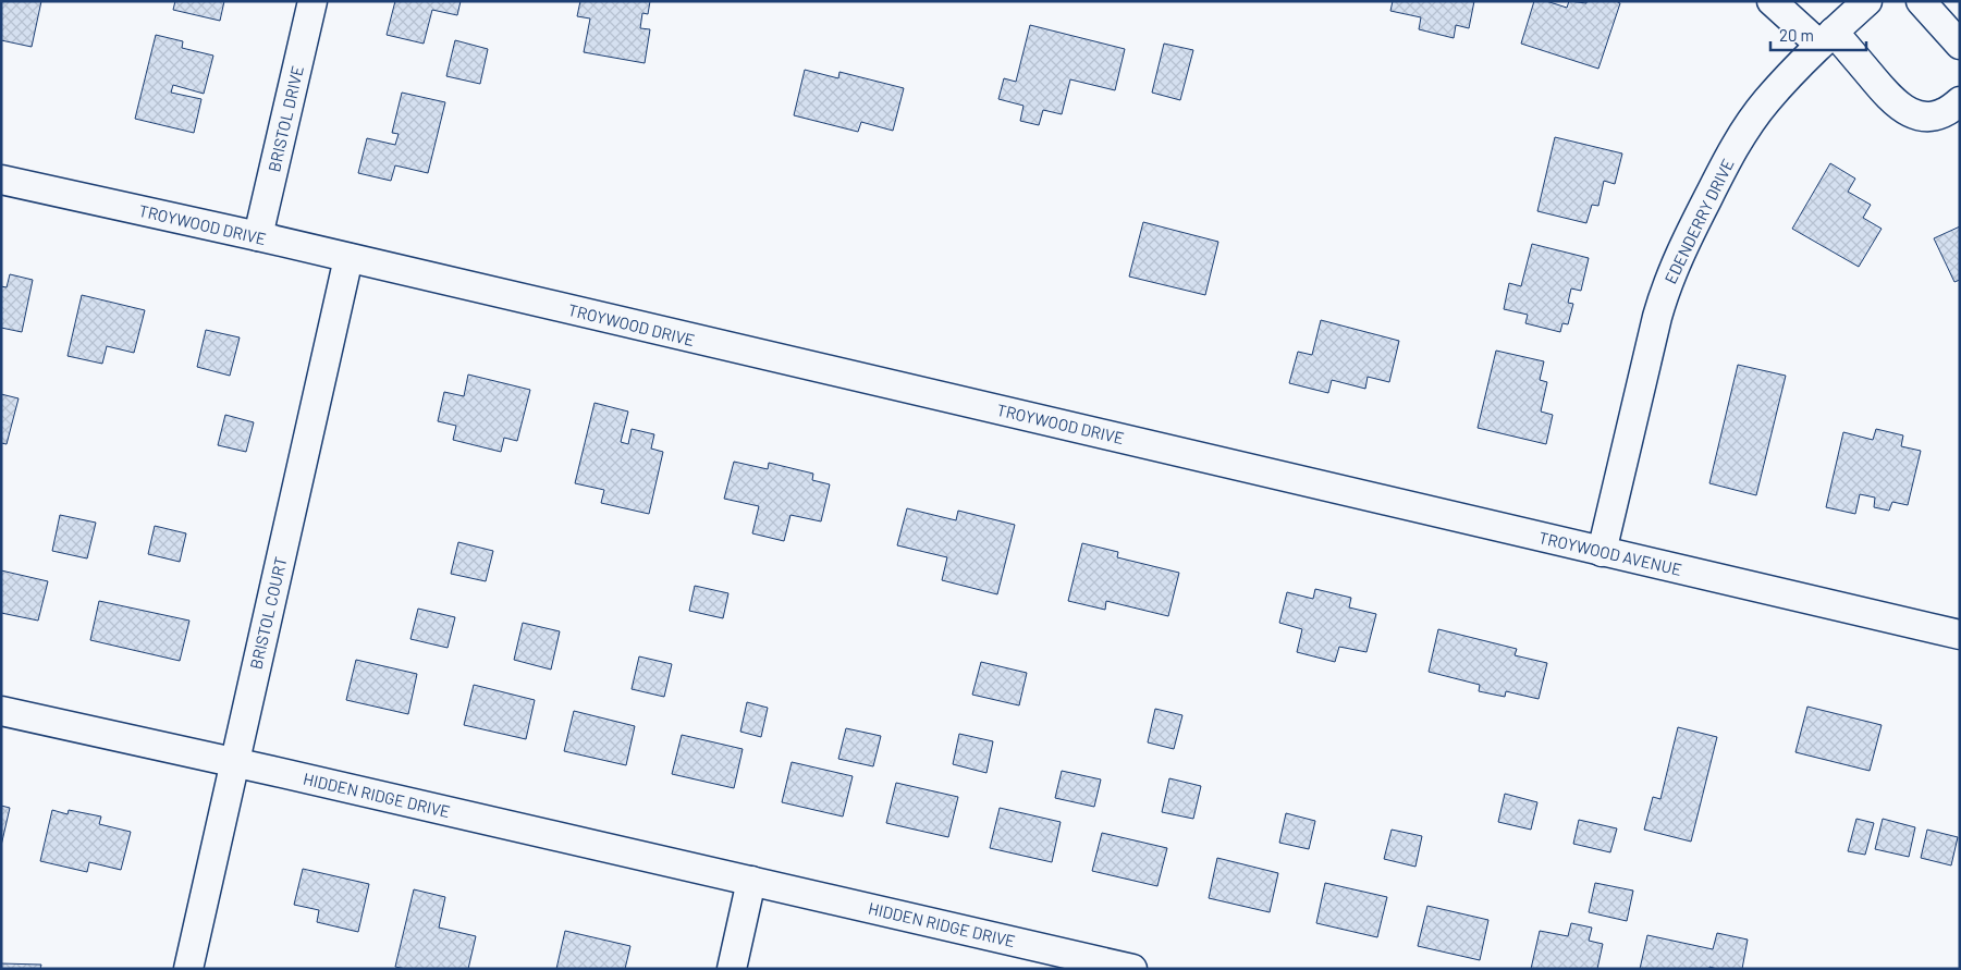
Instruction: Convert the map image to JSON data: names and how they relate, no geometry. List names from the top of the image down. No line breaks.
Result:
{"streets":{"street":["BRISTOL DRIVE","EDENDERRY DRIVE","TROYWOOD DRIVE","TROYWOOD AVENUE","BRISTOL COURT","HIDDEN RIDGE DRIVE"]},"crossings":[["BRISTOL DRIVE","TROYWOOD DRIVE"],["EDENDERRY DRIVE","TROYWOOD AVENUE"],["TROYWOOD DRIVE","TROYWOOD AVENUE"],["TROYWOOD DRIVE","BRISTOL COURT"],["BRISTOL COURT","HIDDEN RIDGE DRIVE"]],"scale_bar":"20 m"}
